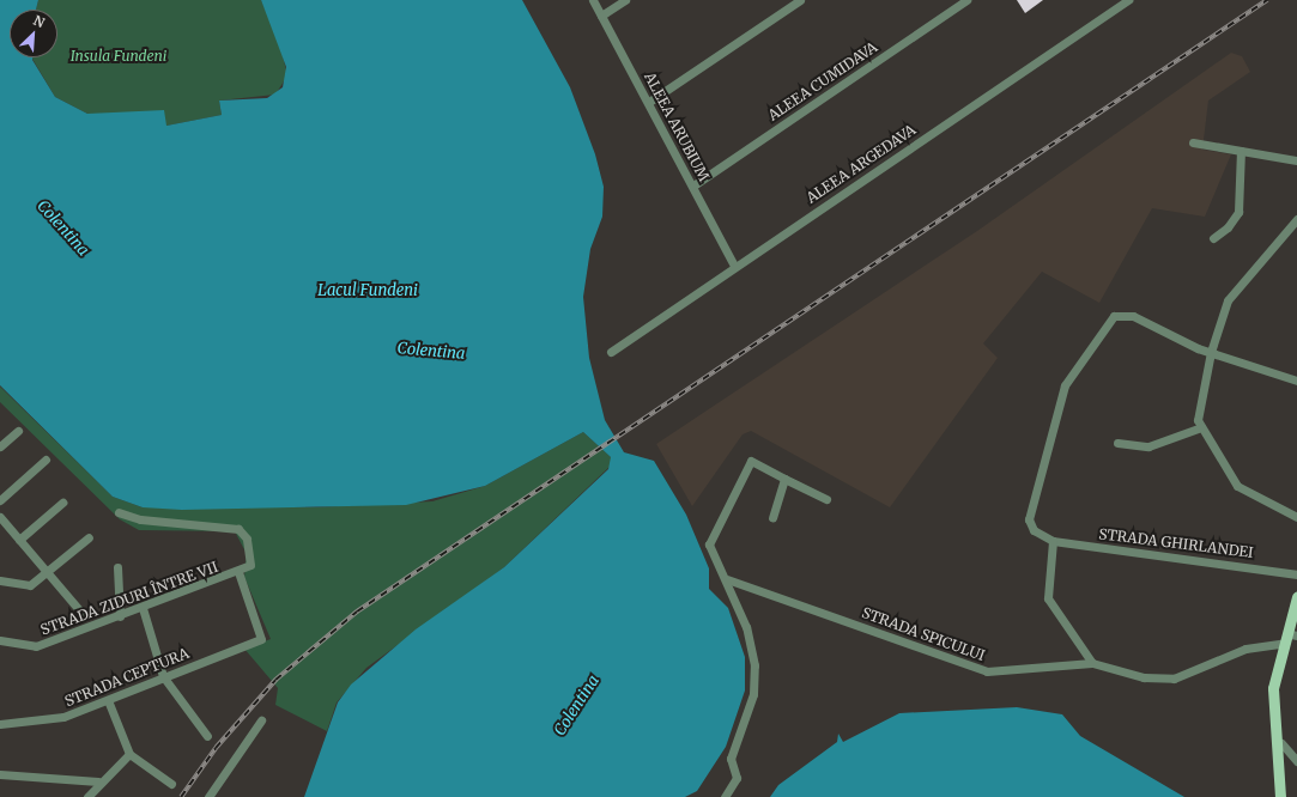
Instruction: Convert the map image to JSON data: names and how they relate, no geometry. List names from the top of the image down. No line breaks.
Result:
{"streets":{"street":["ALEEA CUMIDAVA","ALEEA ARUBIUM","ALEEA ARGEDAVA","STRADA GHIRLANDEI","STRADA ZIDURI ÎNTRE VII","STRADA SPICULUI","STRADA CEPTURA"]},"crossings":[["ALEEA CUMIDAVA","ALEEA ARUBIUM"],["ALEEA ARUBIUM","ALEEA ARGEDAVA"],["STRADA ZIDURI ÎNTRE VII","STRADA CEPTURA"]],"water":["Colentina","Lacul Fundeni"],"parks":["Insula Fundeni"],"north":"top right"}
